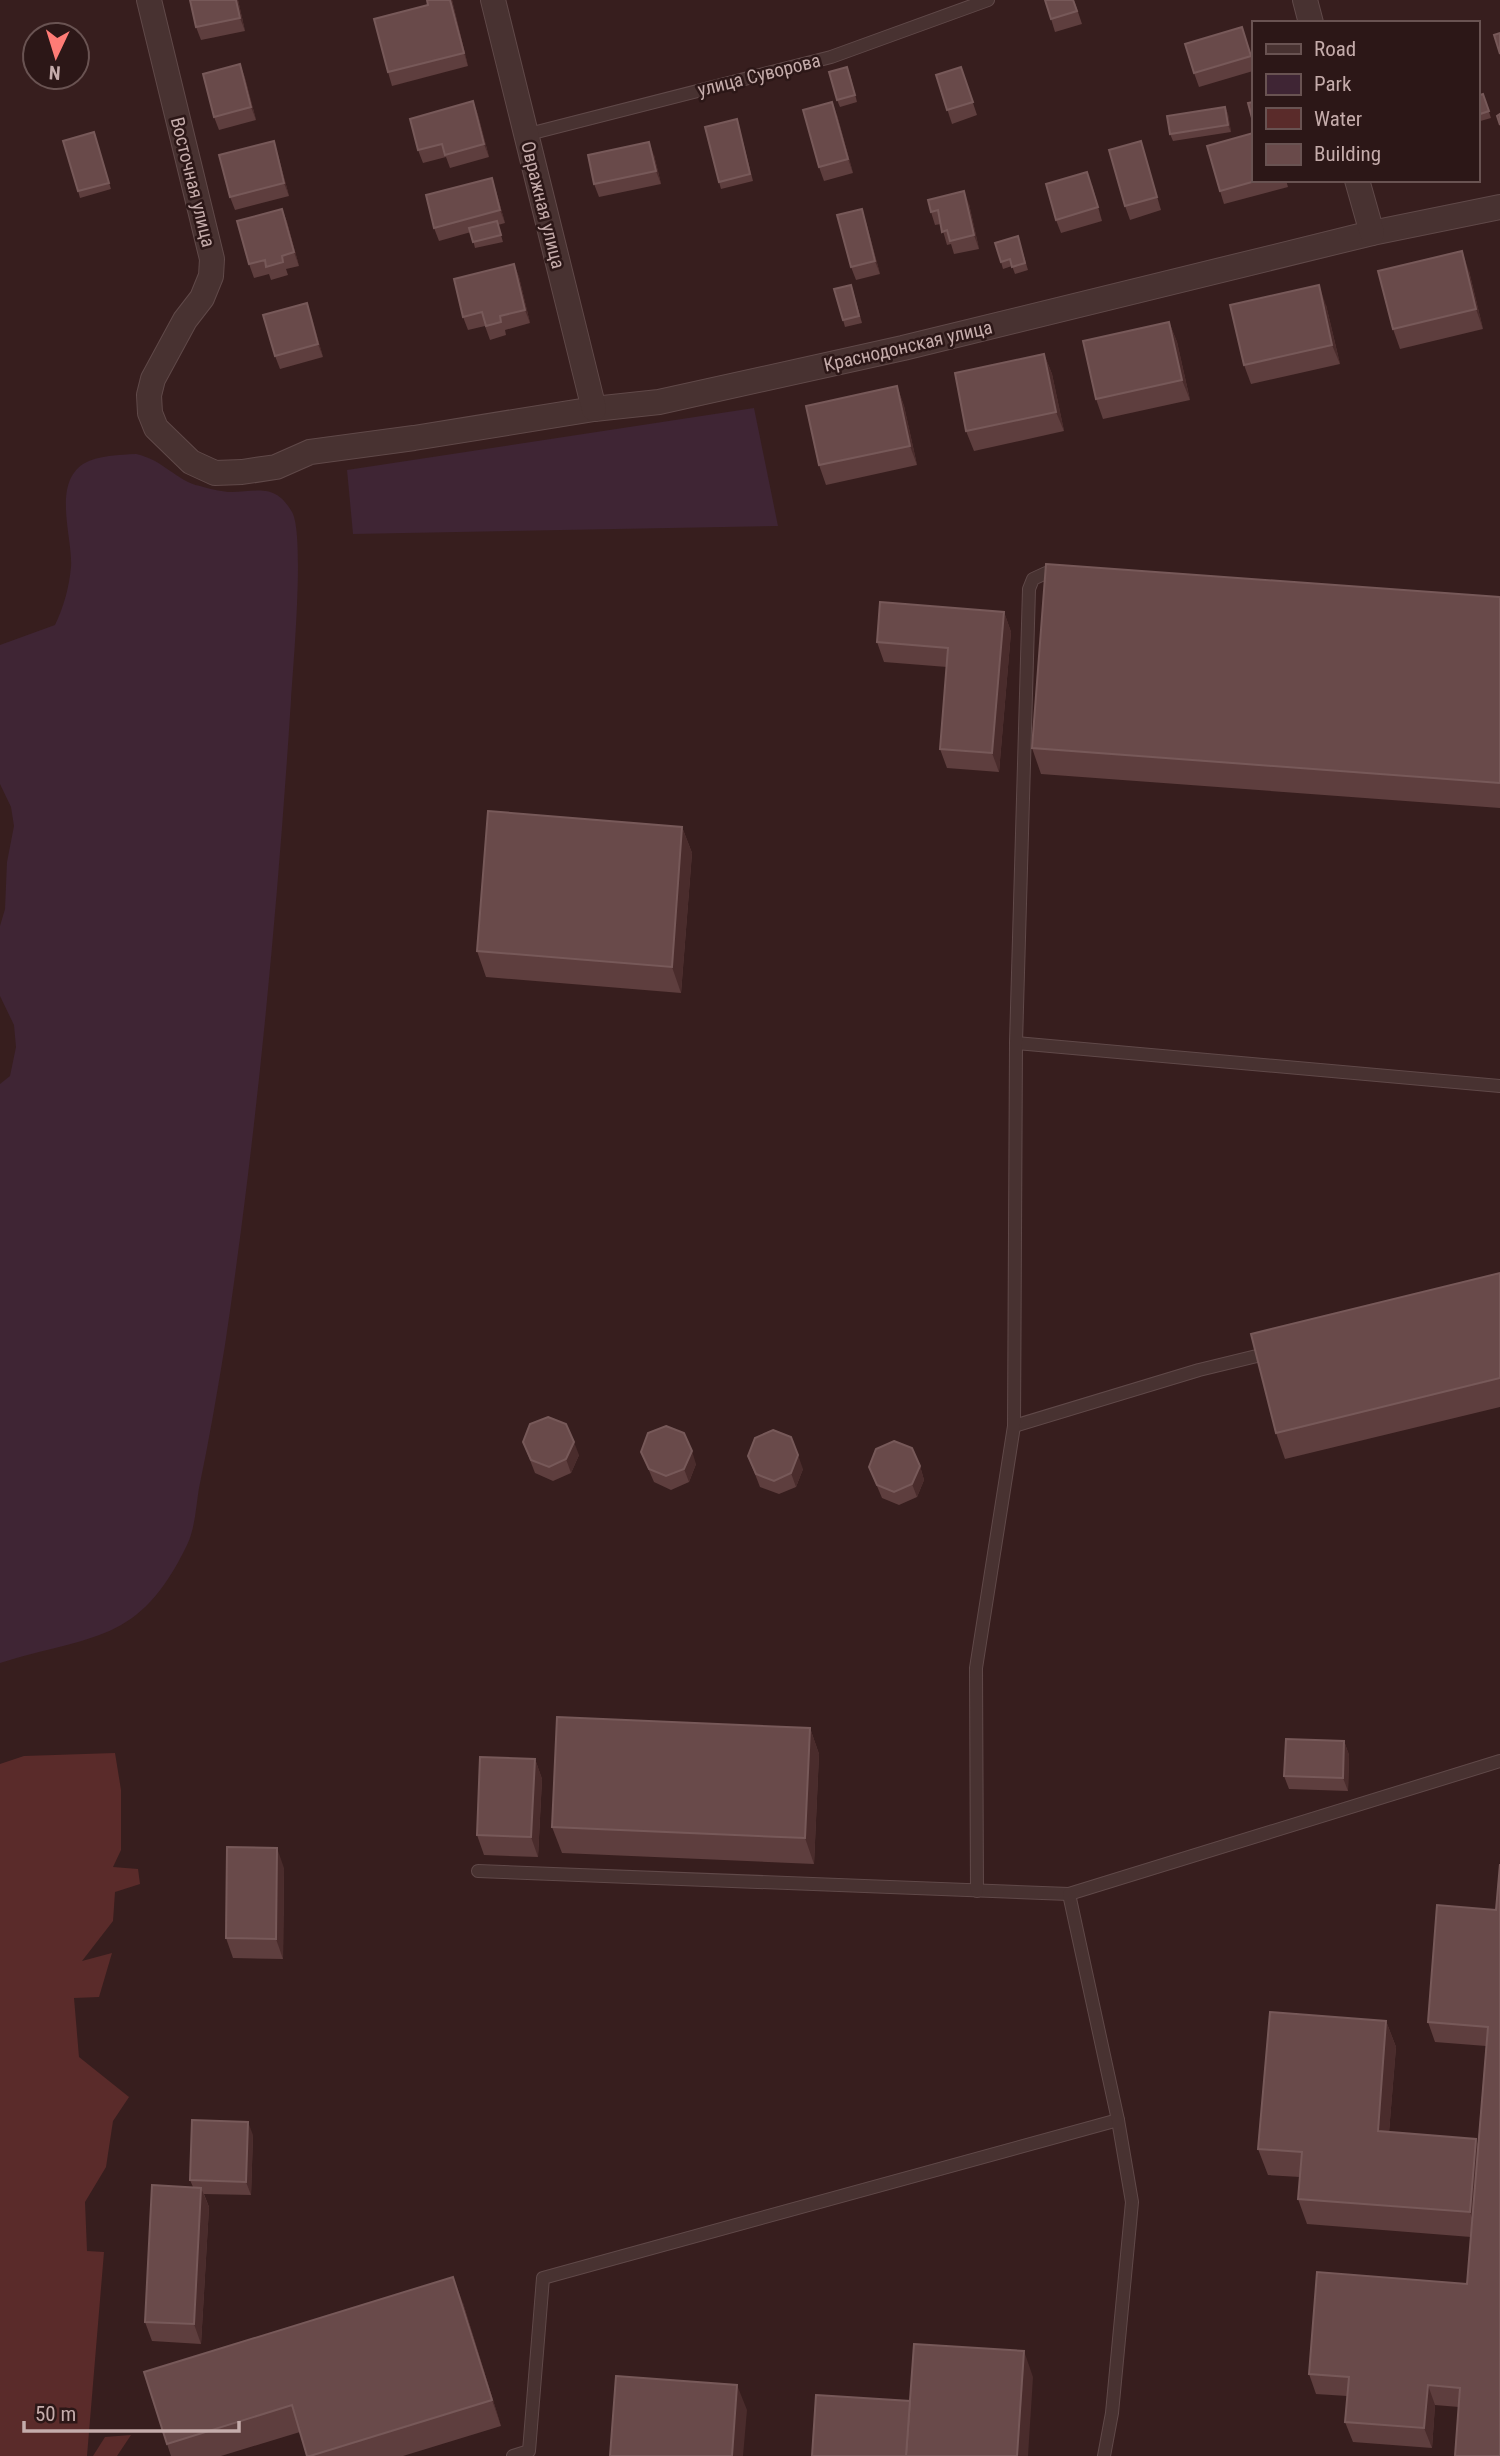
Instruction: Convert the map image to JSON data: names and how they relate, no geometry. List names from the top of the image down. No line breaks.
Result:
{"streets":{"street":["Восточная улица","Овражная улица","Краснодонская улица"],"lane":["улица Суворова"]},"crossings":[["улица Суворова","Овражная улица"],["Восточная улица","Краснодонская улица"],["Овражная улица","Краснодонская улица"]],"legend":["Road","Park","Water","Building"],"scale_bar":"50 m","north":"bottom"}
